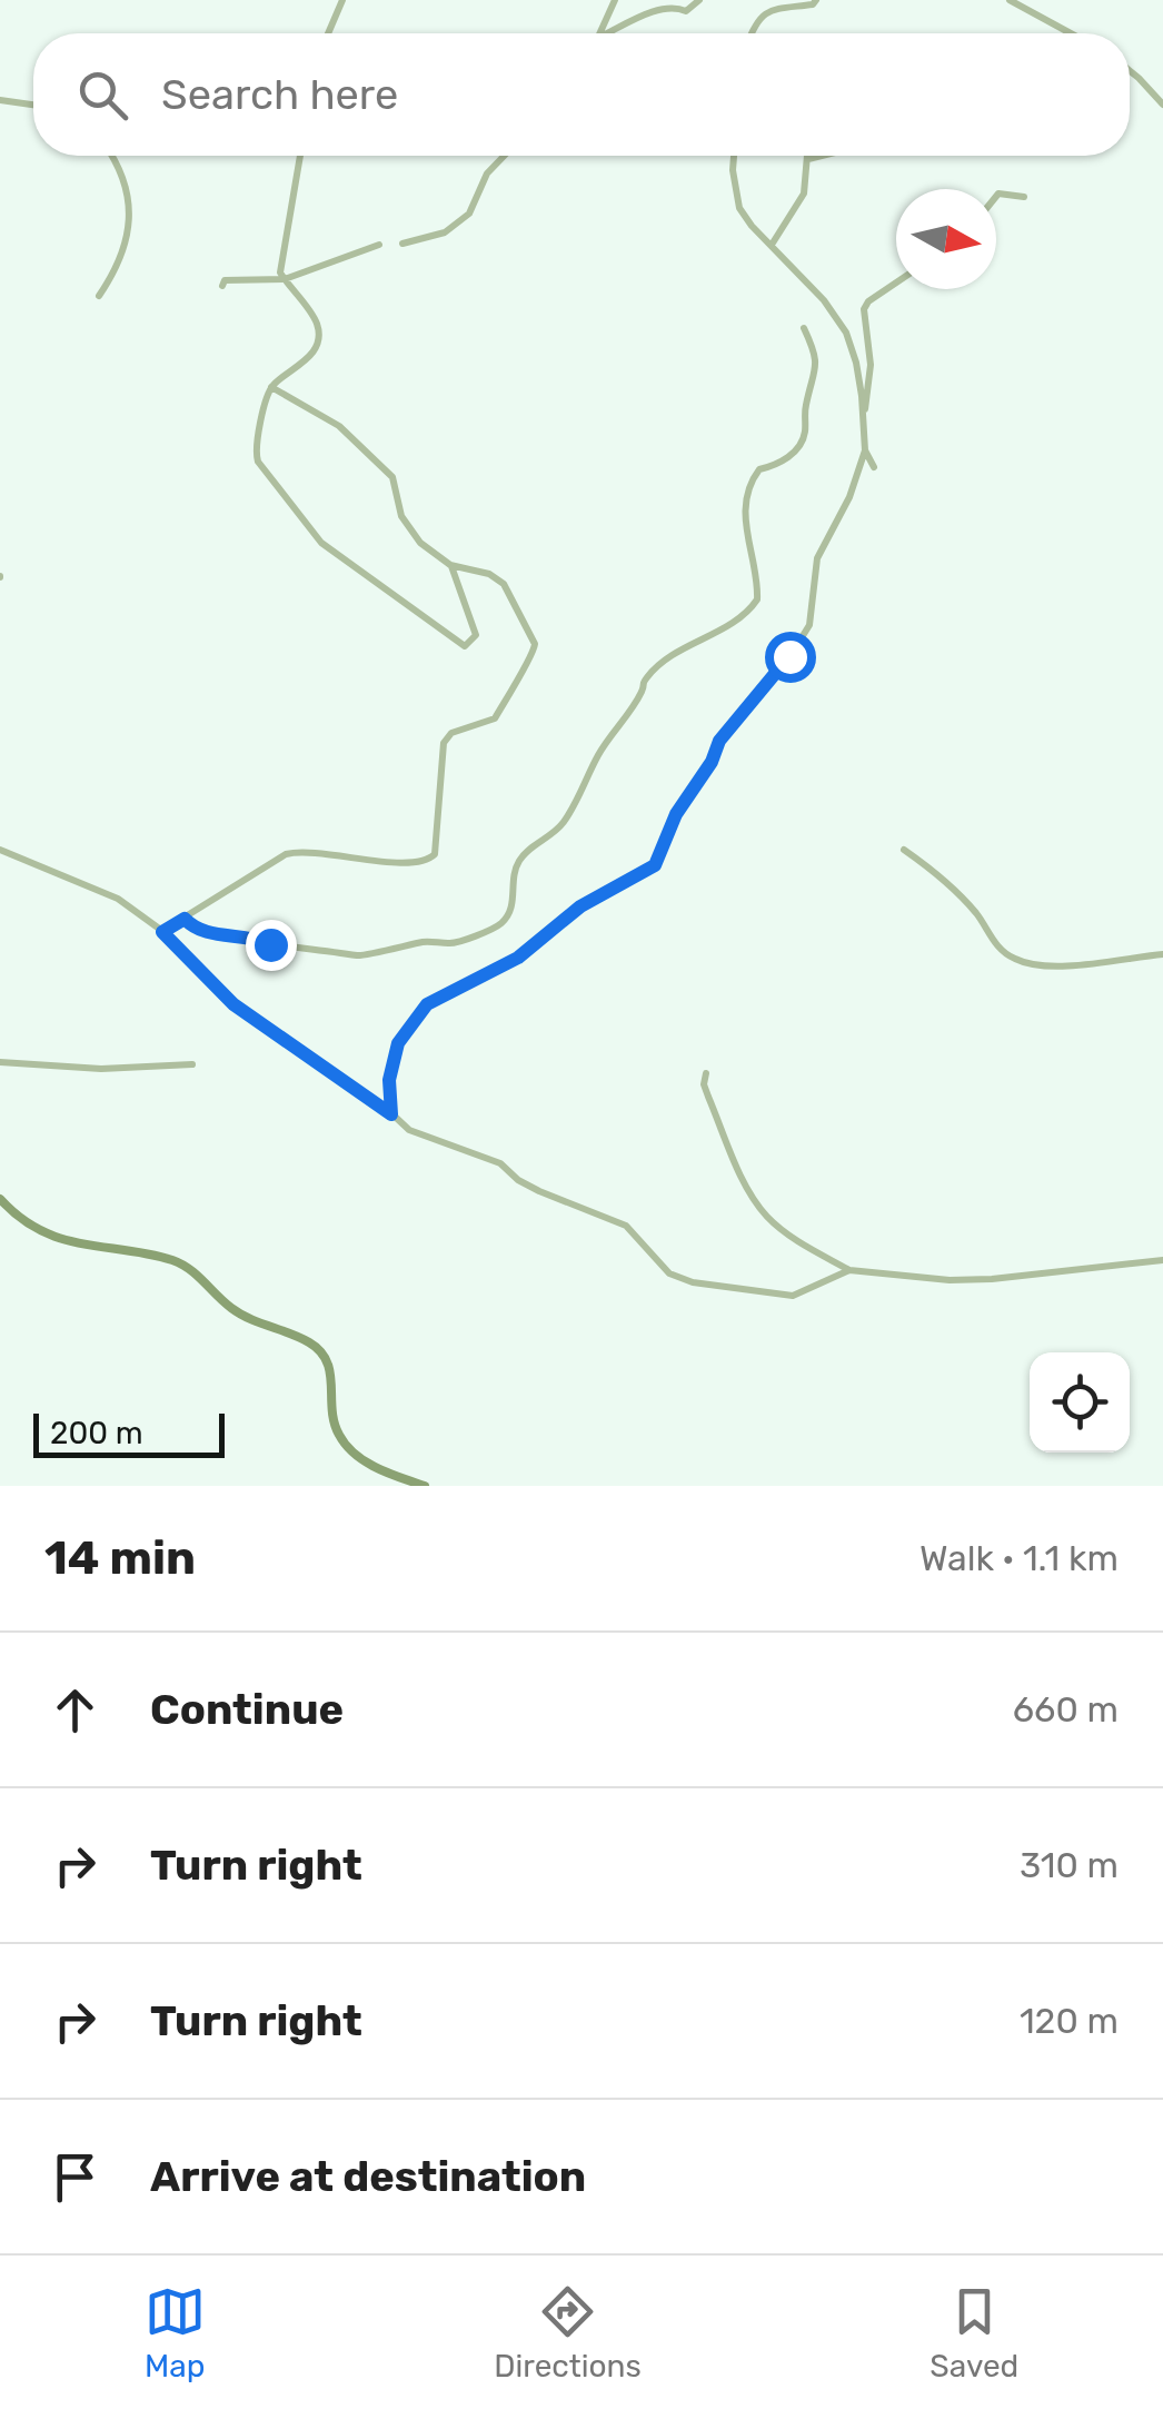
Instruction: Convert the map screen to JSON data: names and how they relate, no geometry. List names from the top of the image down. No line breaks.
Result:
{"scale_bar":"200 m","north":"right","page":{"search":"Search here","scale":"200 m","heading":["14 min","Walk · 1.1 km"],"list":[["Continue","660 m"],["Turn right","310 m"],["Turn right","120 m"],"Arrive at destination"],"nav":["Map","Directions","Saved"]}}
